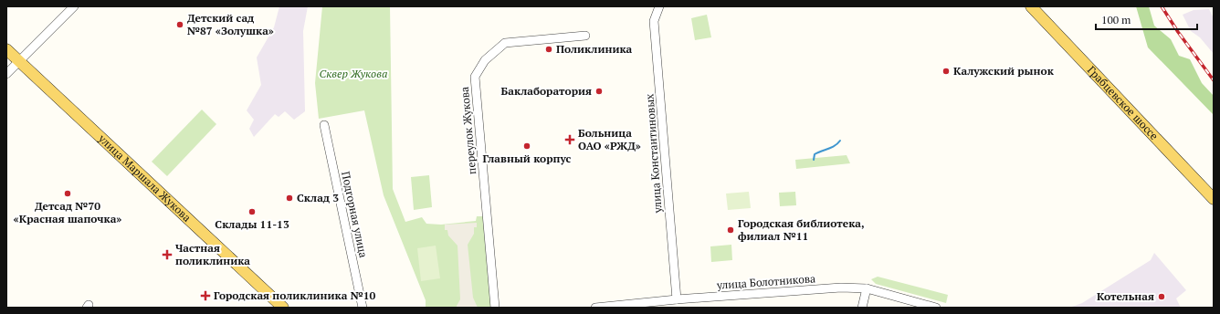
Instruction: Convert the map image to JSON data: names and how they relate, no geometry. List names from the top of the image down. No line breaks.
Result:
{"streets":{"main road":["Грабцевское шоссе","улица Маршала Жукова"],"street":["переулок Жукова","улица Константиновых","Подгорная улица","улица Болотникова"]},"crossings":[["улица Константиновых","улица Болотникова"]],"parks":["Сквер Жукова"],"places":{"other":["Детский сад №87 «Золушка»","Поликлиника","Калужский рынок","Баклаборатория","Главный корпус","Детсад №70 «Красная шапочка»","Склад 3","Склады 11-13","Городская библиотека, филиал №11","Котельная"],"health":["Больница ОАО «РЖД»","Частная поликлиника","Городская поликлиника №10"]},"scale_bar":"100 m"}
